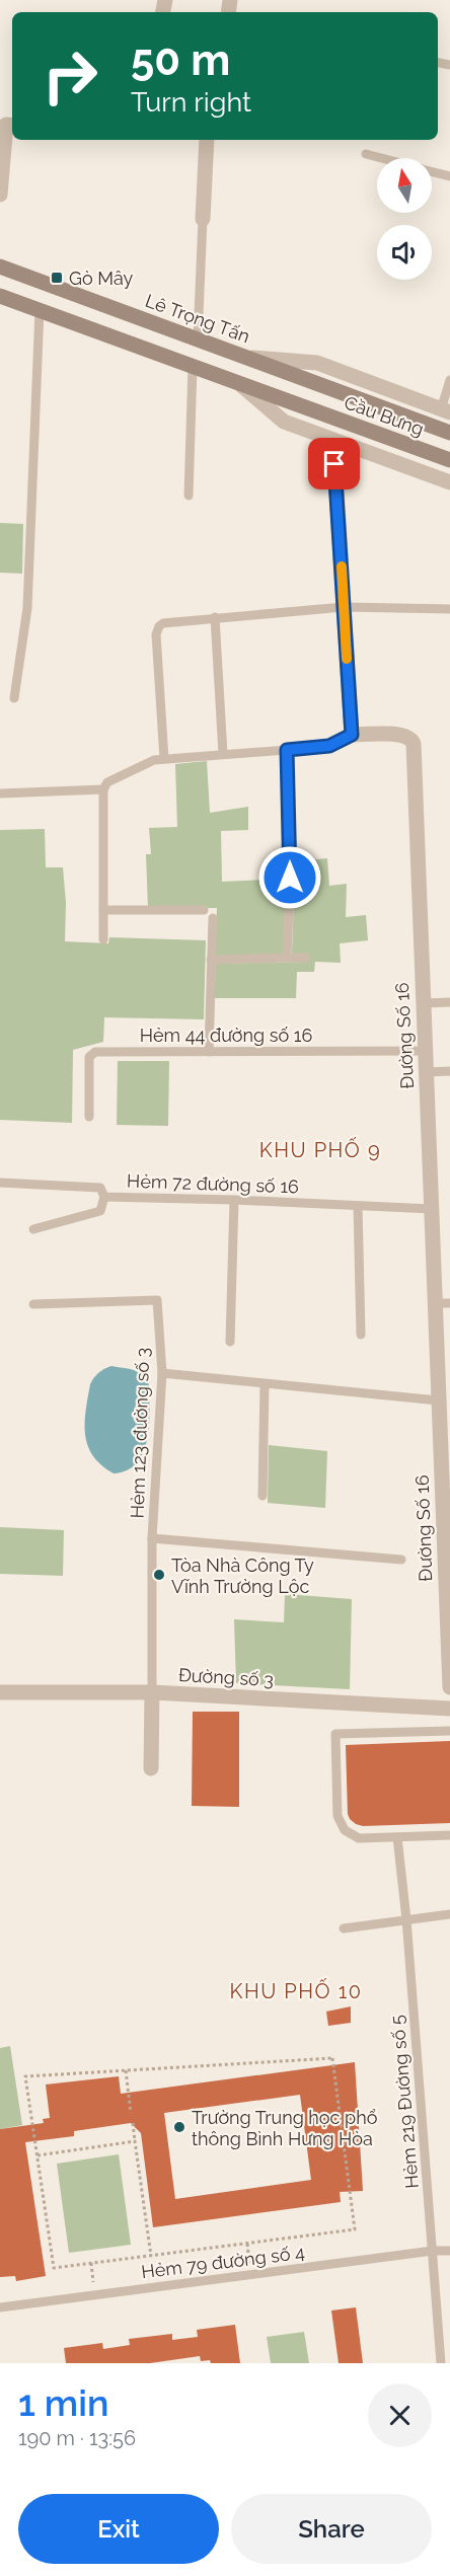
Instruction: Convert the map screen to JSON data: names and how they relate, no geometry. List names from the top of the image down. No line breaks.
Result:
{"streets":{"main road":["Lê Trọng Tấn","Cầu Bưng"],"street":["Đường Số 16","Đường số 3"],"lane":["Hẻm 44 đường số 16","Hẻm 72 đường số 16","Hẻm 123 đường số 3","Hẻm 219 Đường số 5","Hẻm 79 đường số 4"]},"crossings":[["Lê Trọng Tấn","Cầu Bưng"],["Hẻm 44 đường số 16","Đường Số 16"],["Đường Số 16","Hẻm 72 đường số 16"],["Hẻm 123 đường số 3","Đường số 3"],["Hẻm 219 Đường số 5","Hẻm 79 đường số 4"]],"districts":["KHU PHỐ 9","KHU PHỐ 10"],"places":{"transit":["Gò Mây"],"other":["Tòa Nhà Công Ty Vĩnh Trường Lộc","Trường Trung học phổ thông Bình Hưng Hòa"]},"north":"top","page":{"turn":["50 m","Turn right"],"heading":["1 min","190 m · 13:56"],"buttons":["Exit","Share"]}}
